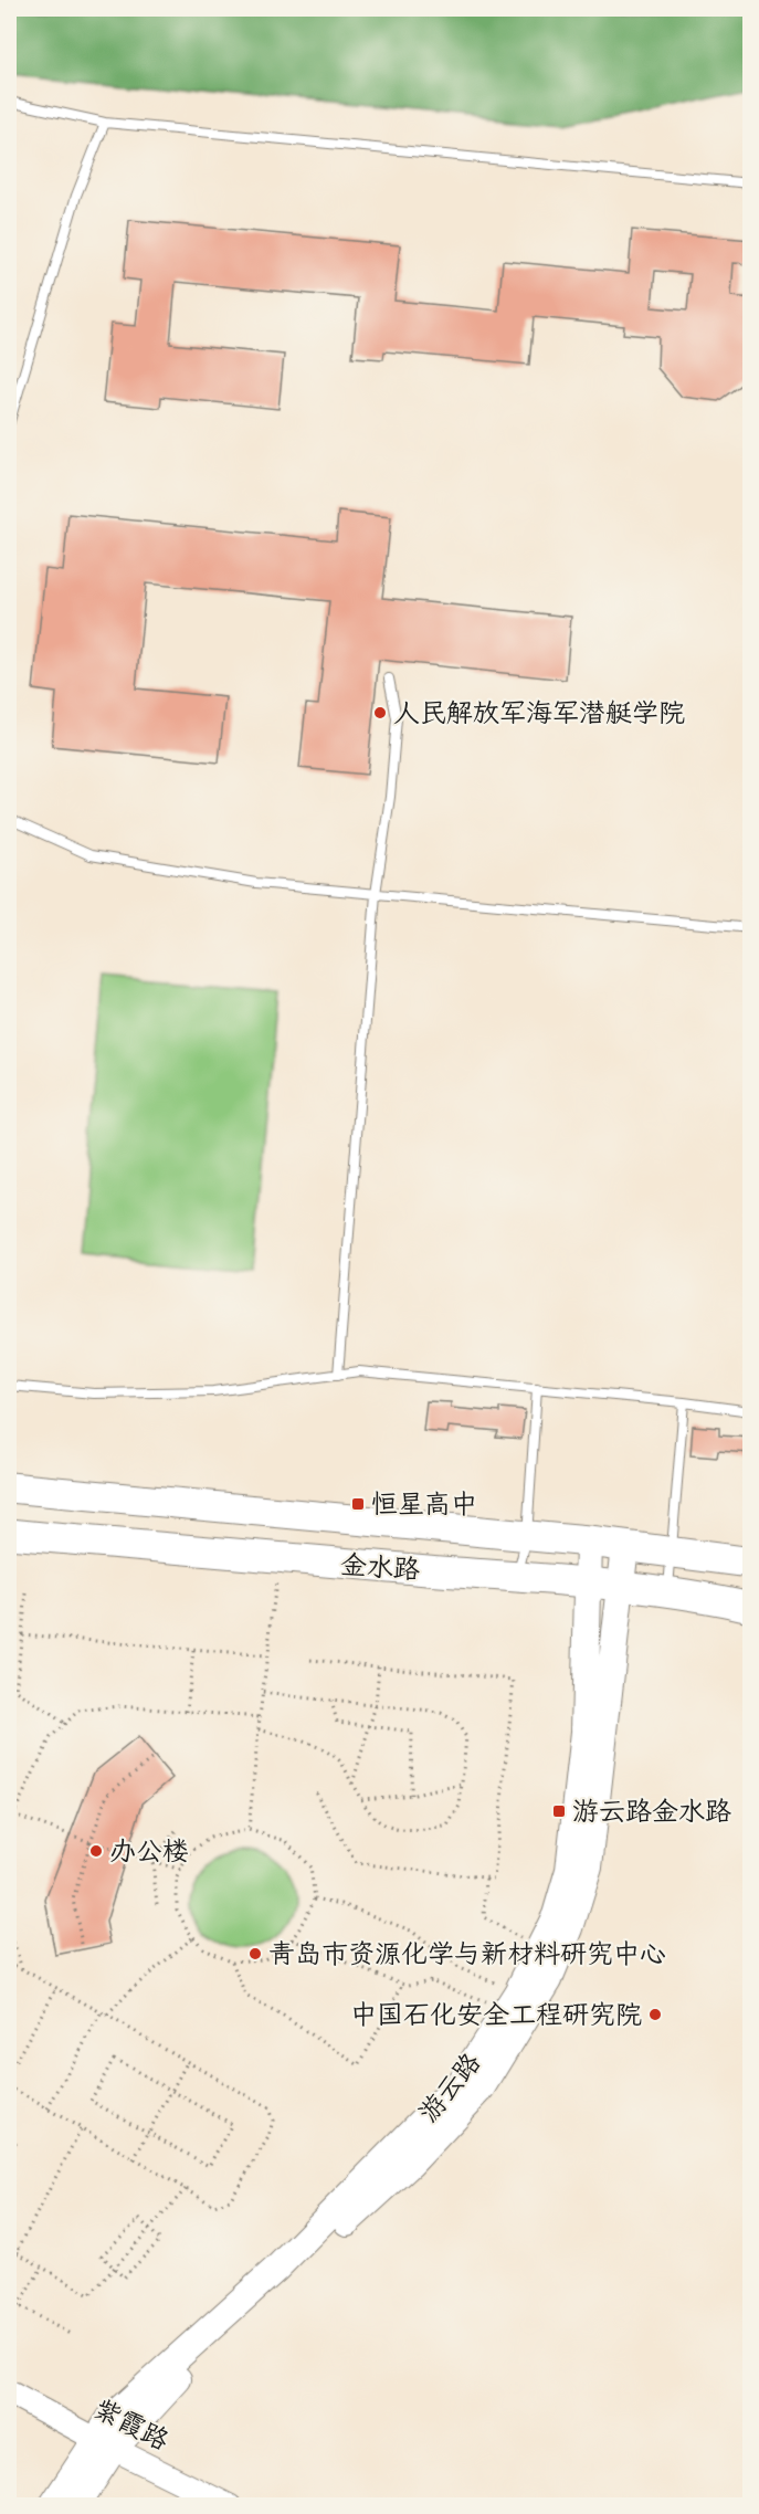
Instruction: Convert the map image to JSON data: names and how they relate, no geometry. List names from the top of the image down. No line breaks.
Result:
{"streets":{"main road":["金水路","游云路"],"street":["紫霞路"]},"crossings":[["金水路","游云路"],["游云路","紫霞路"]],"places":{"other":["人民解放军海军潜艇学院","办公楼","青岛市资源化学与新材料研究中心","中国石化安全工程研究院"],"transit":["恒星高中","游云路金水路"]}}
